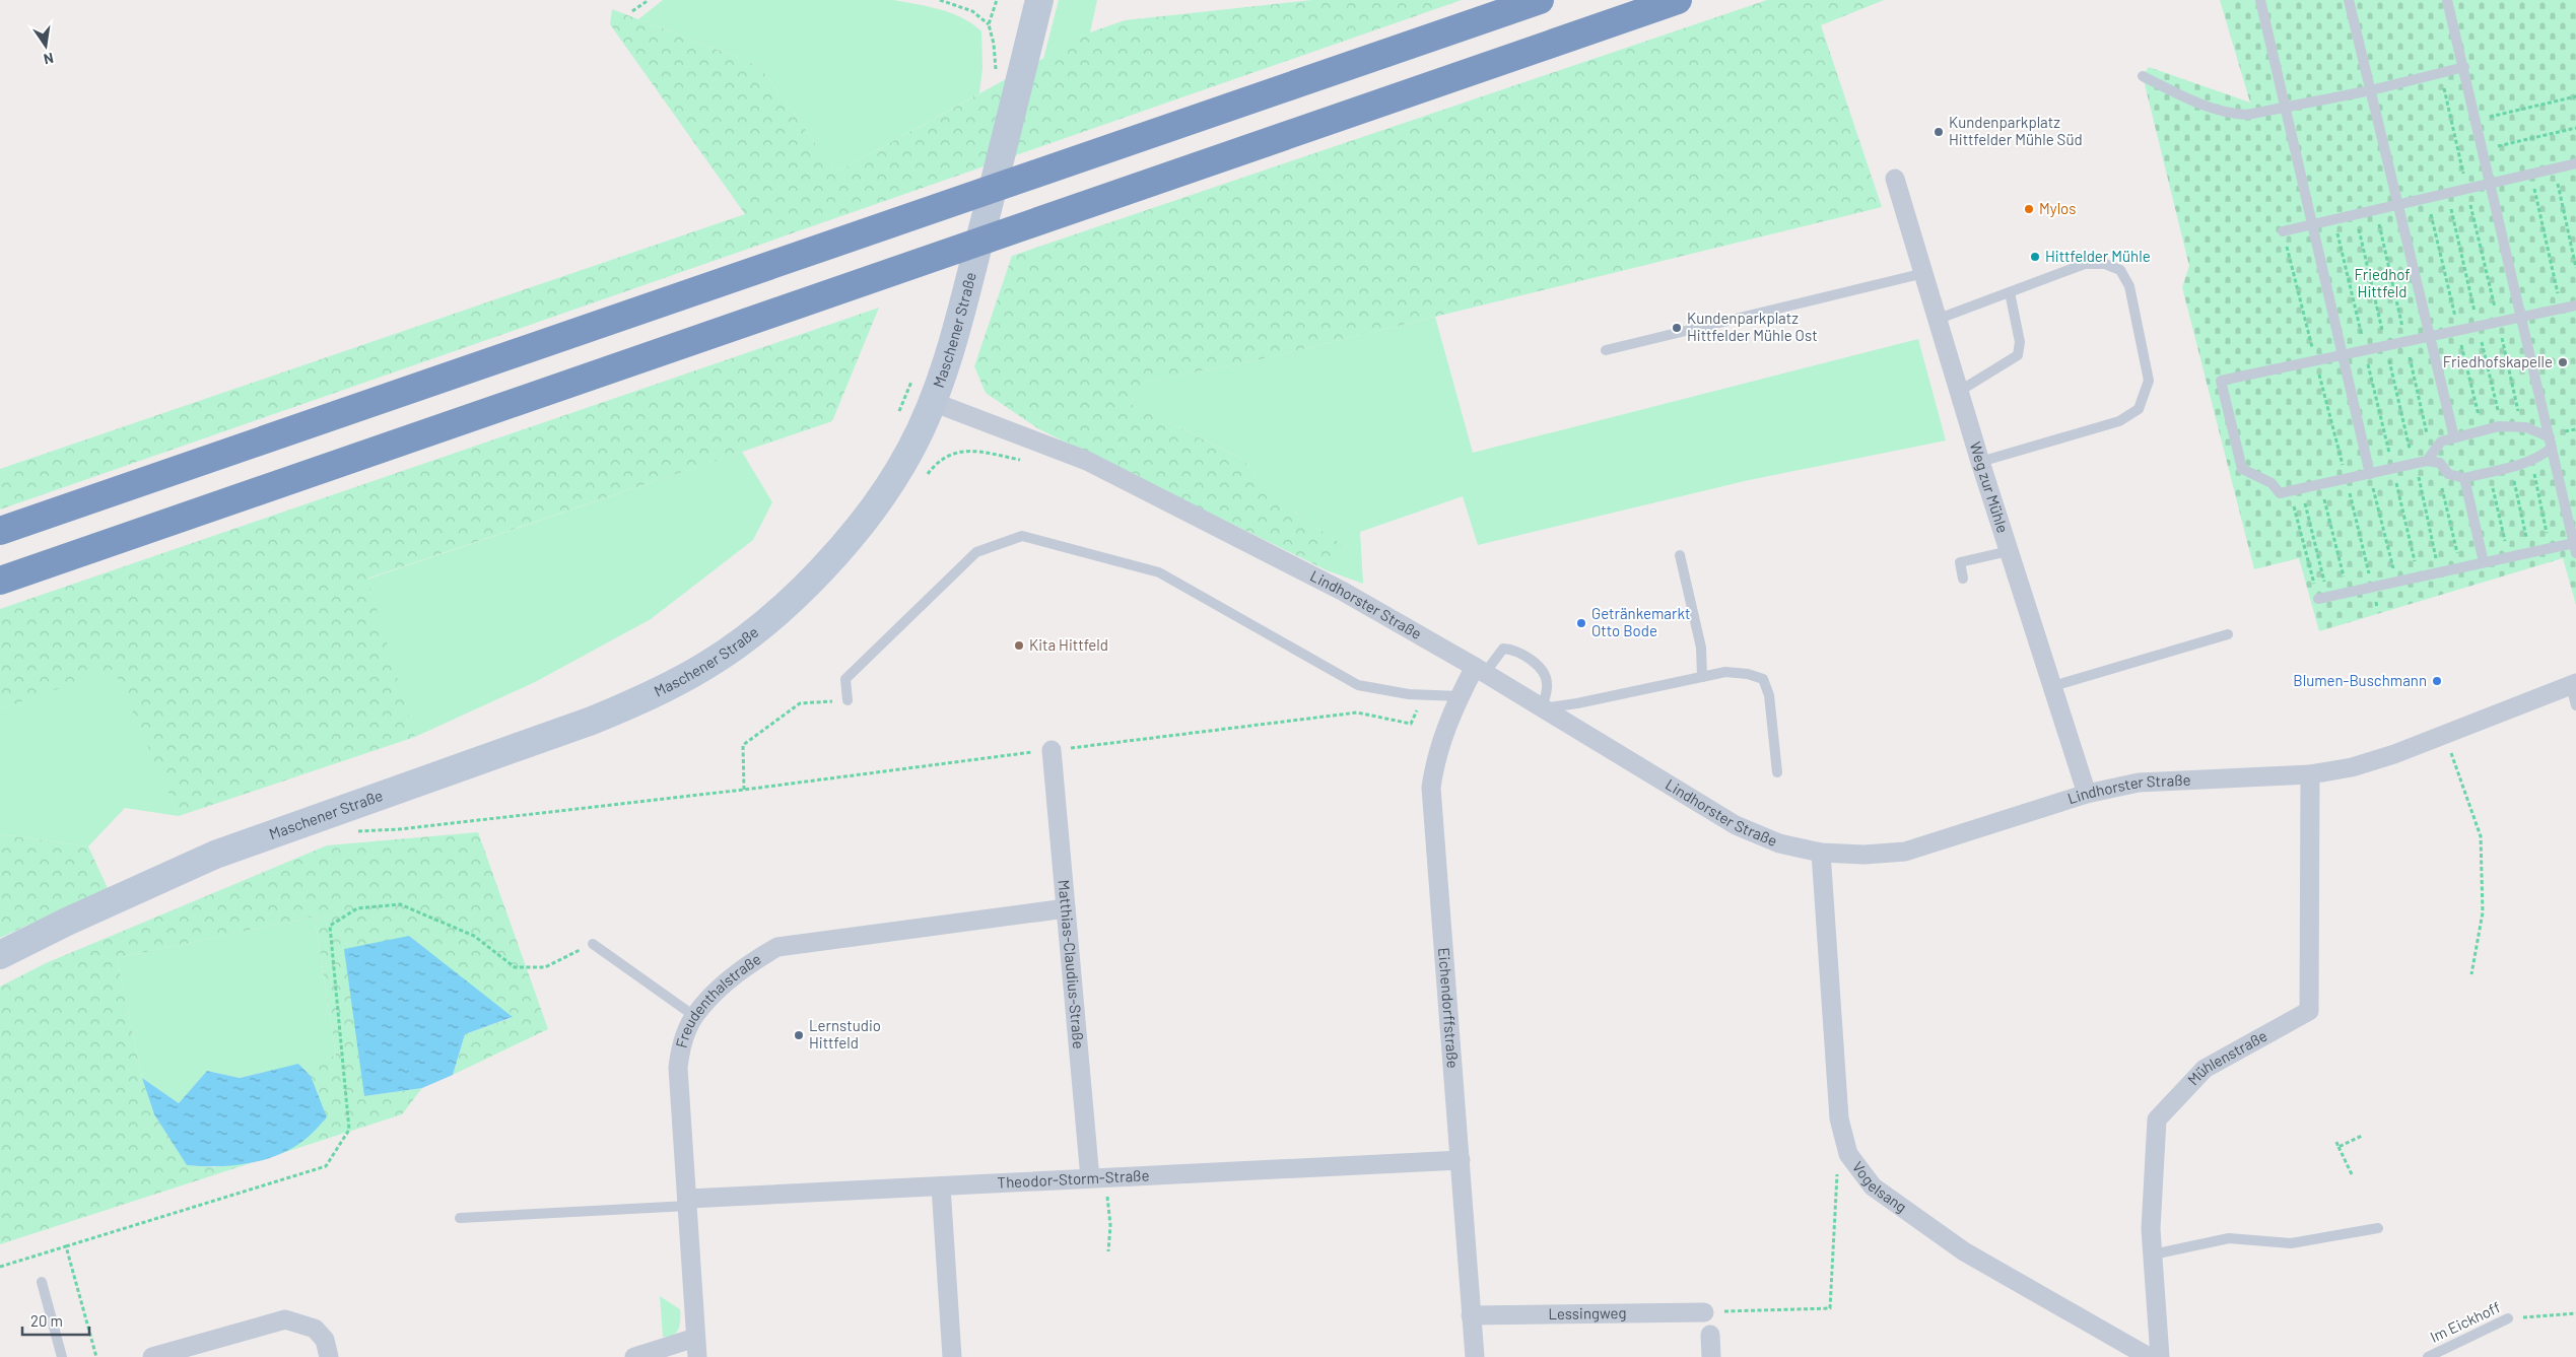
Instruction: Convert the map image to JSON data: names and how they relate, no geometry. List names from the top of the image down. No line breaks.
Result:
{"streets":{"main road":["Maschener Straße"],"street":["Weg zur Mühle","Lindhorster Straße","Matthias-Claudius-Straße","Freudenthalstraße","Eichendorffstraße","Mühlenstraße","Theodor-Storm-Straße","Vogelsang","Lessingweg"],"lane":["Im Eickhoff"]},"crossings":[["Maschener Straße","Lindhorster Straße"],["Weg zur Mühle","Lindhorster Straße"],["Lindhorster Straße","Eichendorffstraße"],["Lindhorster Straße","Mühlenstraße"],["Lindhorster Straße","Vogelsang"],["Matthias-Claudius-Straße","Freudenthalstraße"],["Matthias-Claudius-Straße","Theodor-Storm-Straße"],["Freudenthalstraße","Theodor-Storm-Straße"],["Eichendorffstraße","Theodor-Storm-Straße"],["Eichendorffstraße","Lessingweg"]],"parks":["Friedhof Hittfeld"],"places":["Kundenparkplatz Hittfelder Mühle Süd","Mylos","Hittfelder Mühle","Kundenparkplatz Hittfelder Mühle Ost","Friedhofskapelle","Getränkemarkt Otto Bode","Kita Hittfeld","Blumen-Buschmann","Lernstudio Hittfeld"],"scale_bar":"20 m","north":"bottom"}
